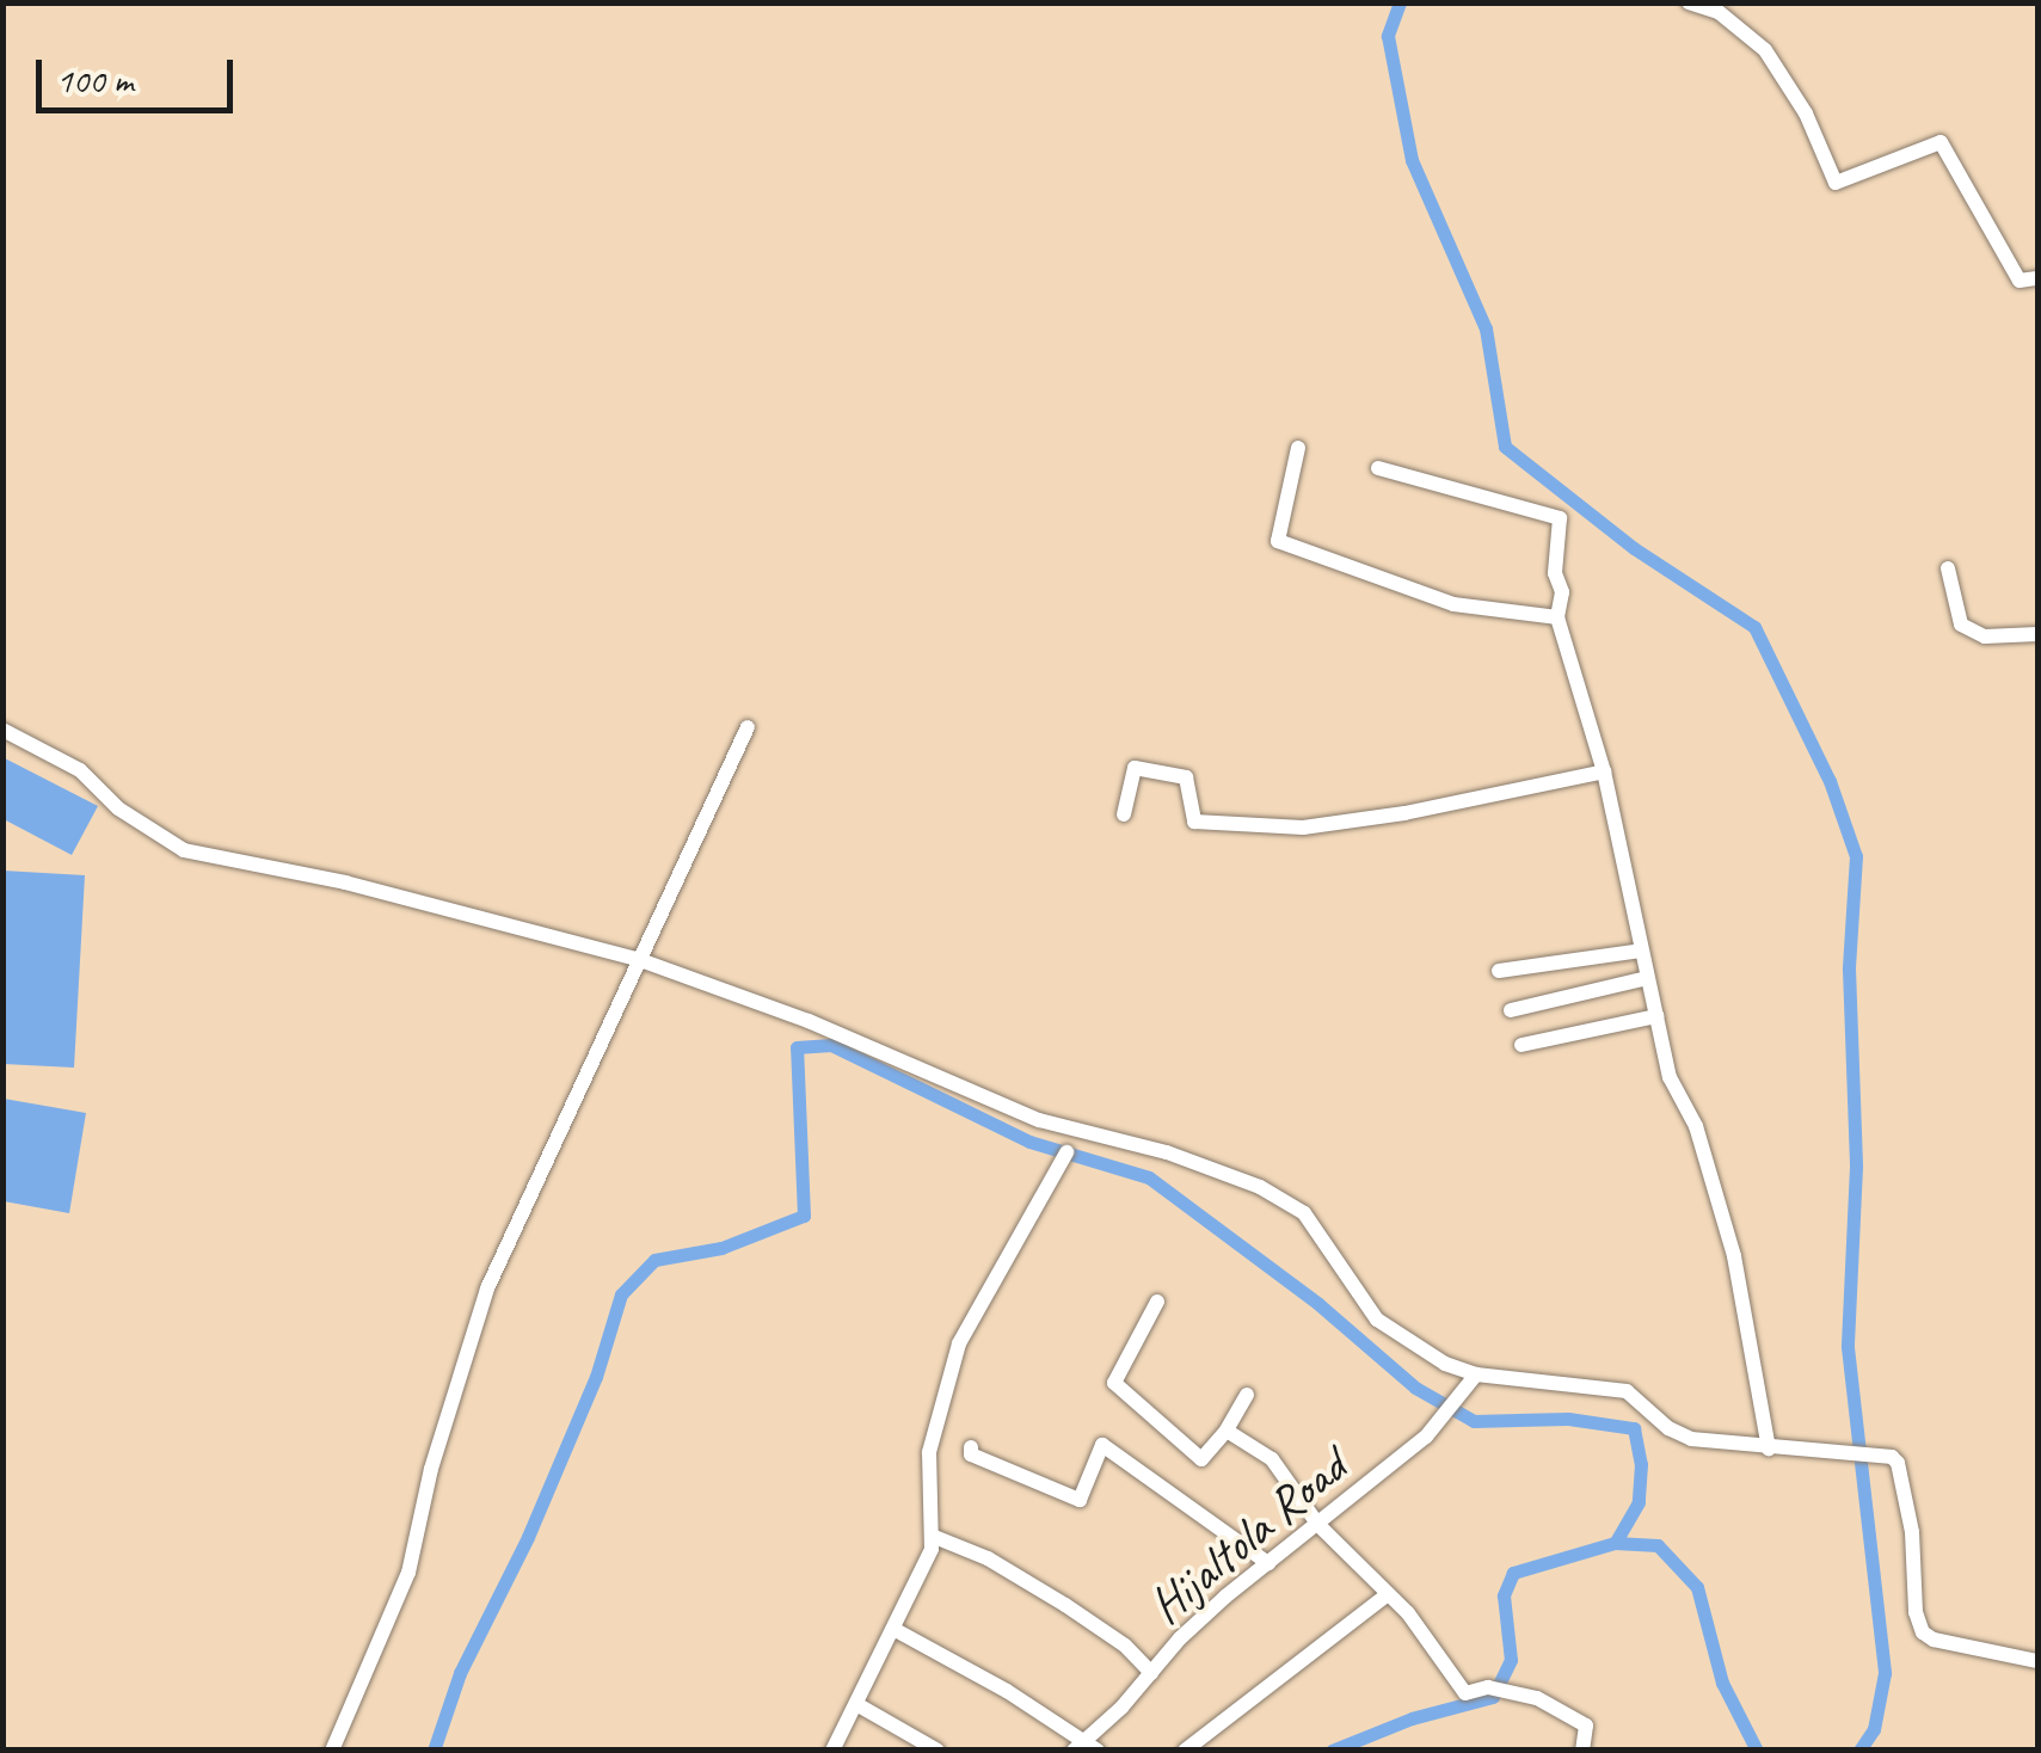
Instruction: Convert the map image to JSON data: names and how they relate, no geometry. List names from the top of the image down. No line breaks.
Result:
{"streets":{"street":["Hijaltola Road"]},"scale_bar":"100 m"}
